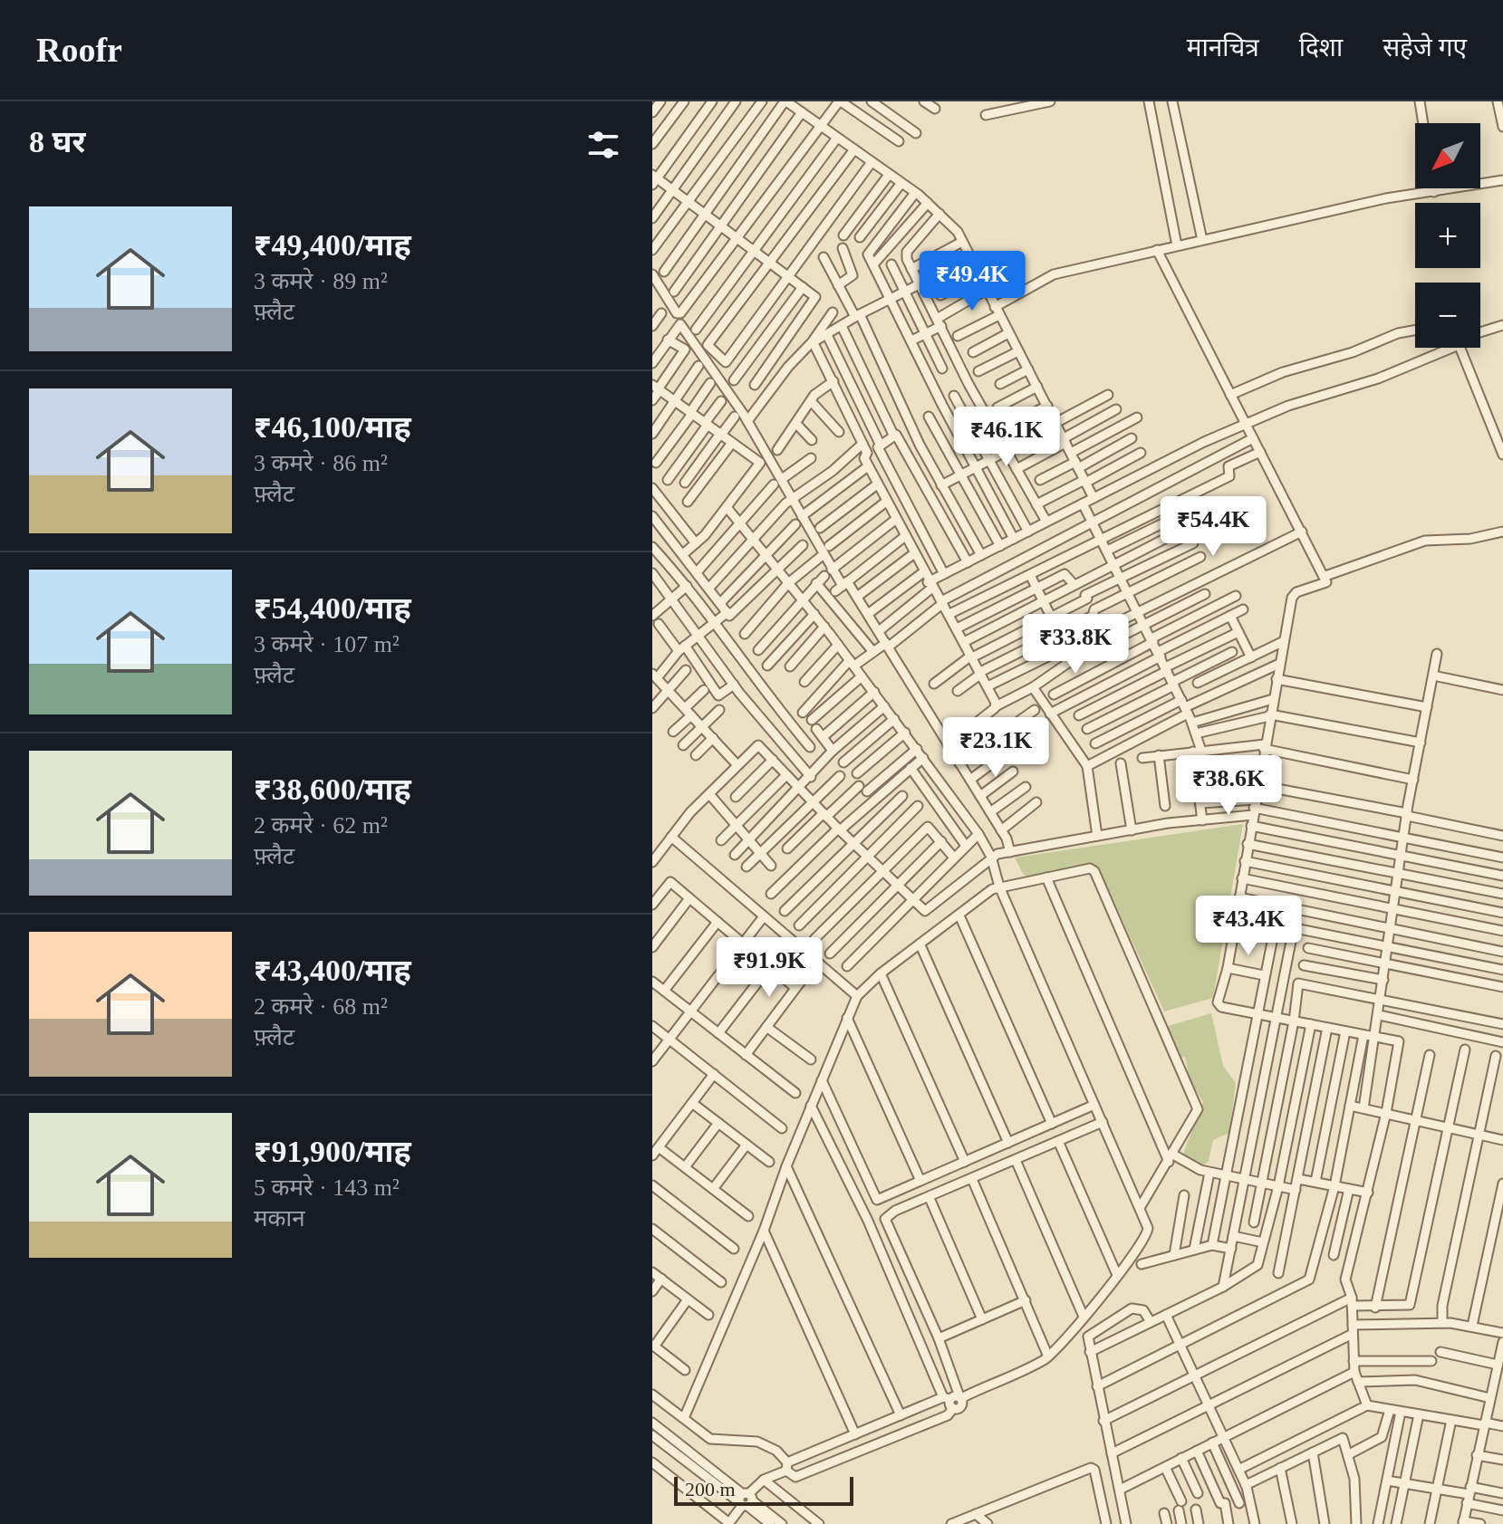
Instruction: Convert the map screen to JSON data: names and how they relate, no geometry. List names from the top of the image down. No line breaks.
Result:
{"scale_bar":"200 m","north":"bottom left","page":{"header":"Roofr","nav":["मानचित्र","दिशा","सहेजे गए"],"heading":"8 घर","map_buttons":["+","−"],"list":[{"name":"₹49,400/माह","note":"3 कमरे · 89 m² · फ़्लैट"},{"name":"₹46,100/माह","note":"3 कमरे · 86 m² · फ़्लैट"},{"name":"₹54,400/माह","note":"3 कमरे · 107 m² · फ़्लैट"},{"name":"₹38,600/माह","note":"2 कमरे · 62 m² · फ़्लैट"},{"name":"₹43,400/माह","note":"2 कमरे · 68 m² · फ़्लैट"},{"name":"₹91,900/माह","note":"5 कमरे · 143 m² · मकान"}],"price":["₹49.4K","₹46.1K","₹54.4K","₹33.8K","₹23.1K","₹38.6K","₹43.4K","₹91.9K"],"scale":"200 m"}}
